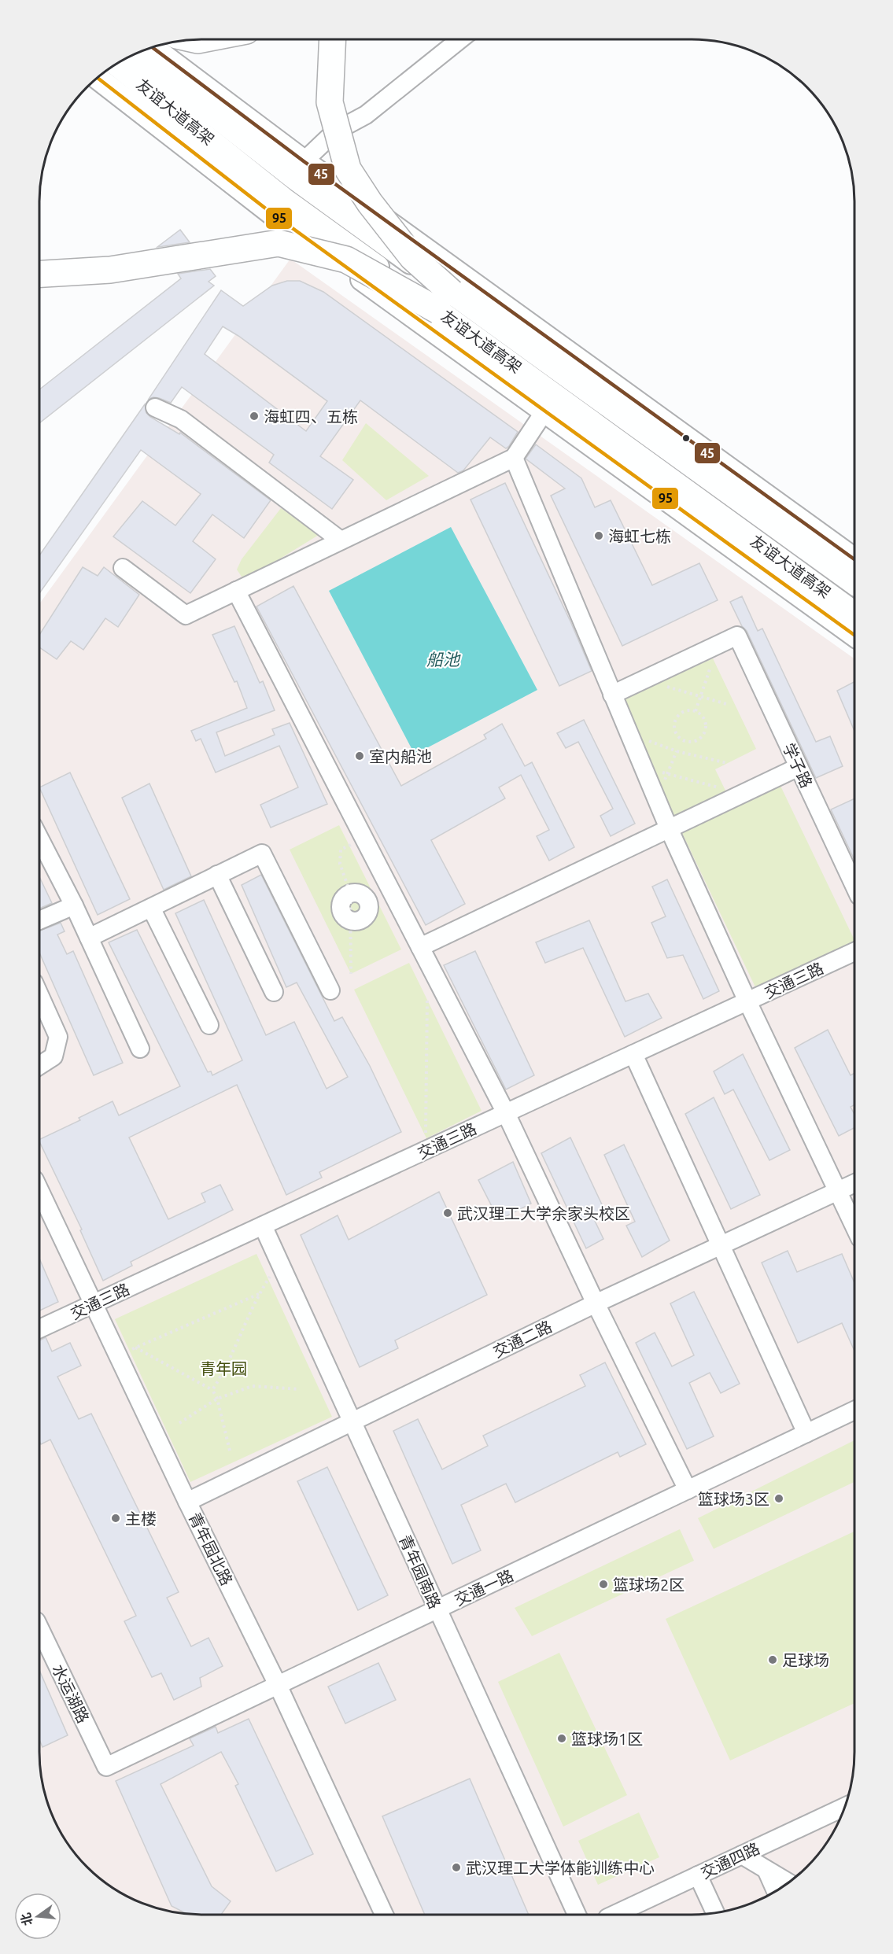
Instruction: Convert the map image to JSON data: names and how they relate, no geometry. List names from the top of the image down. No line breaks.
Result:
{"streets":{"main road":["友谊大道高架"],"street":["学子路","交通三路","交通二路","青年园北路","青年园南路","交通一路","水运湖路","交通四路"]},"crossings":[["交通三路","青年园北路"],["交通三路","青年园南路"],["交通二路","青年园北路"],["交通二路","青年园南路"],["青年园北路","交通一路"],["青年园南路","交通一路"],["交通一路","水运湖路"]],"water":["船池"],"parks":["青年园"],"places":["海虹四、五栋","海虹七栋","室内船池","武汉理工大学余家头校区","篮球场3区","主楼","篮球场2区","足球场","篮球场1区","武汉理工大学体能训练中心"],"lines":["transit line 45","transit line 95"],"north":"left"}
